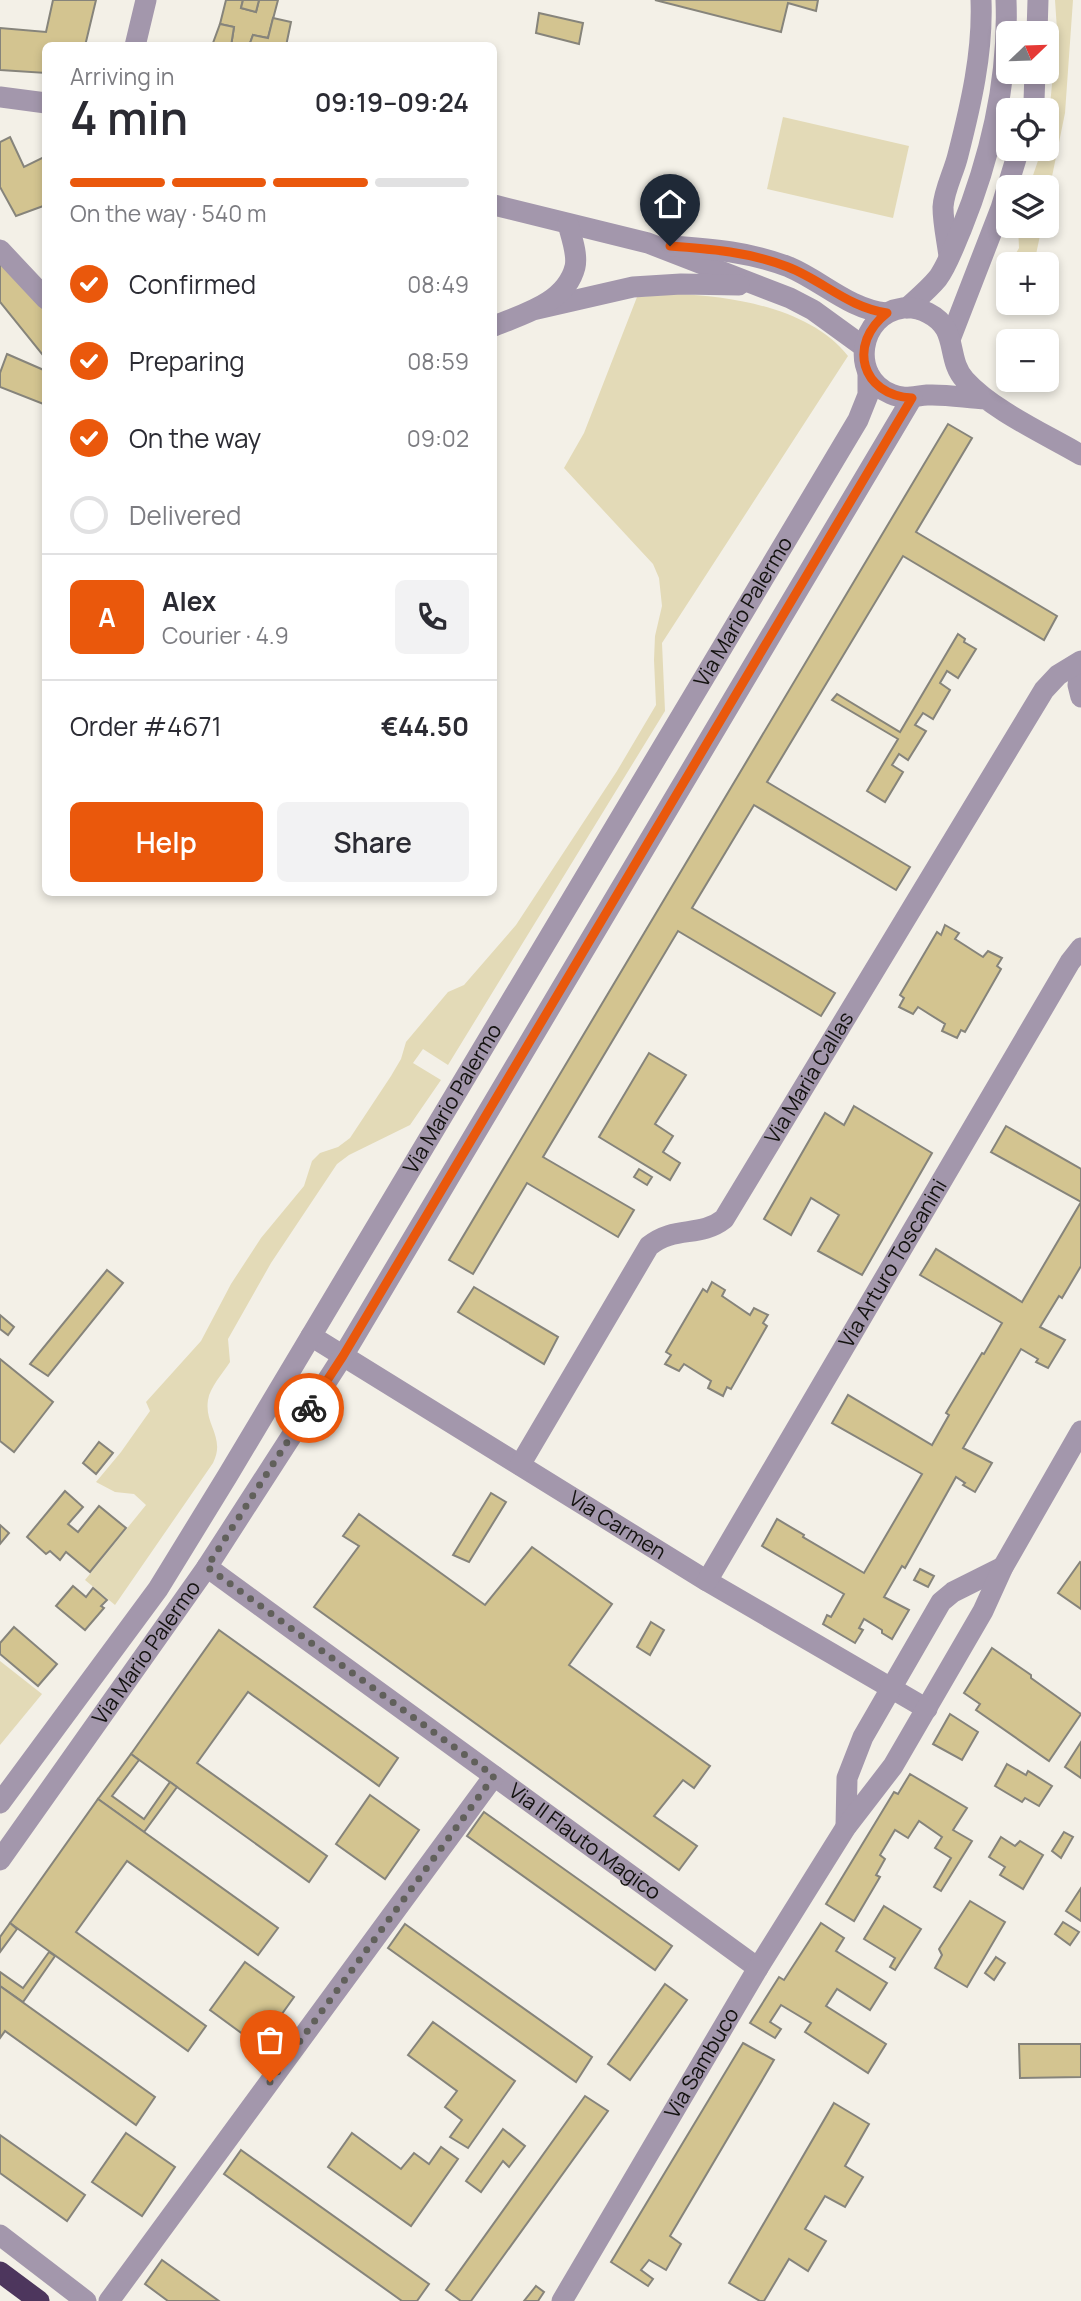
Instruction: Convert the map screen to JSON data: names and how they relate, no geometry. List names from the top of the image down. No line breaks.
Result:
{"streets":{"street":["Via Mario Palermo","Via Maria Callas","Via Arturo Toscanini","Via Carmen","Via Il Flauto Magico","Via Sambuco"]},"crossings":[["Via Mario Palermo","Via Carmen"],["Via Mario Palermo","Via Il Flauto Magico"],["Via Maria Callas","Via Carmen"],["Via Arturo Toscanini","Via Carmen"],["Via Carmen","Via Sambuco"],["Via Il Flauto Magico","Via Sambuco"]],"north":"top right","page":{"map_buttons":["+","−"],"heading":["4 min","Arriving in","09:19–09:24"],"panel":["Alex","Courier · 4.9","Order #4671","€44.50"],"bar":"On the way · 540 m","list":[["Confirmed","08:49"],["Preparing","08:59"],["On the way","09:02"],"Delivered"],"round":"A","buttons":["Help","Share"]}}
